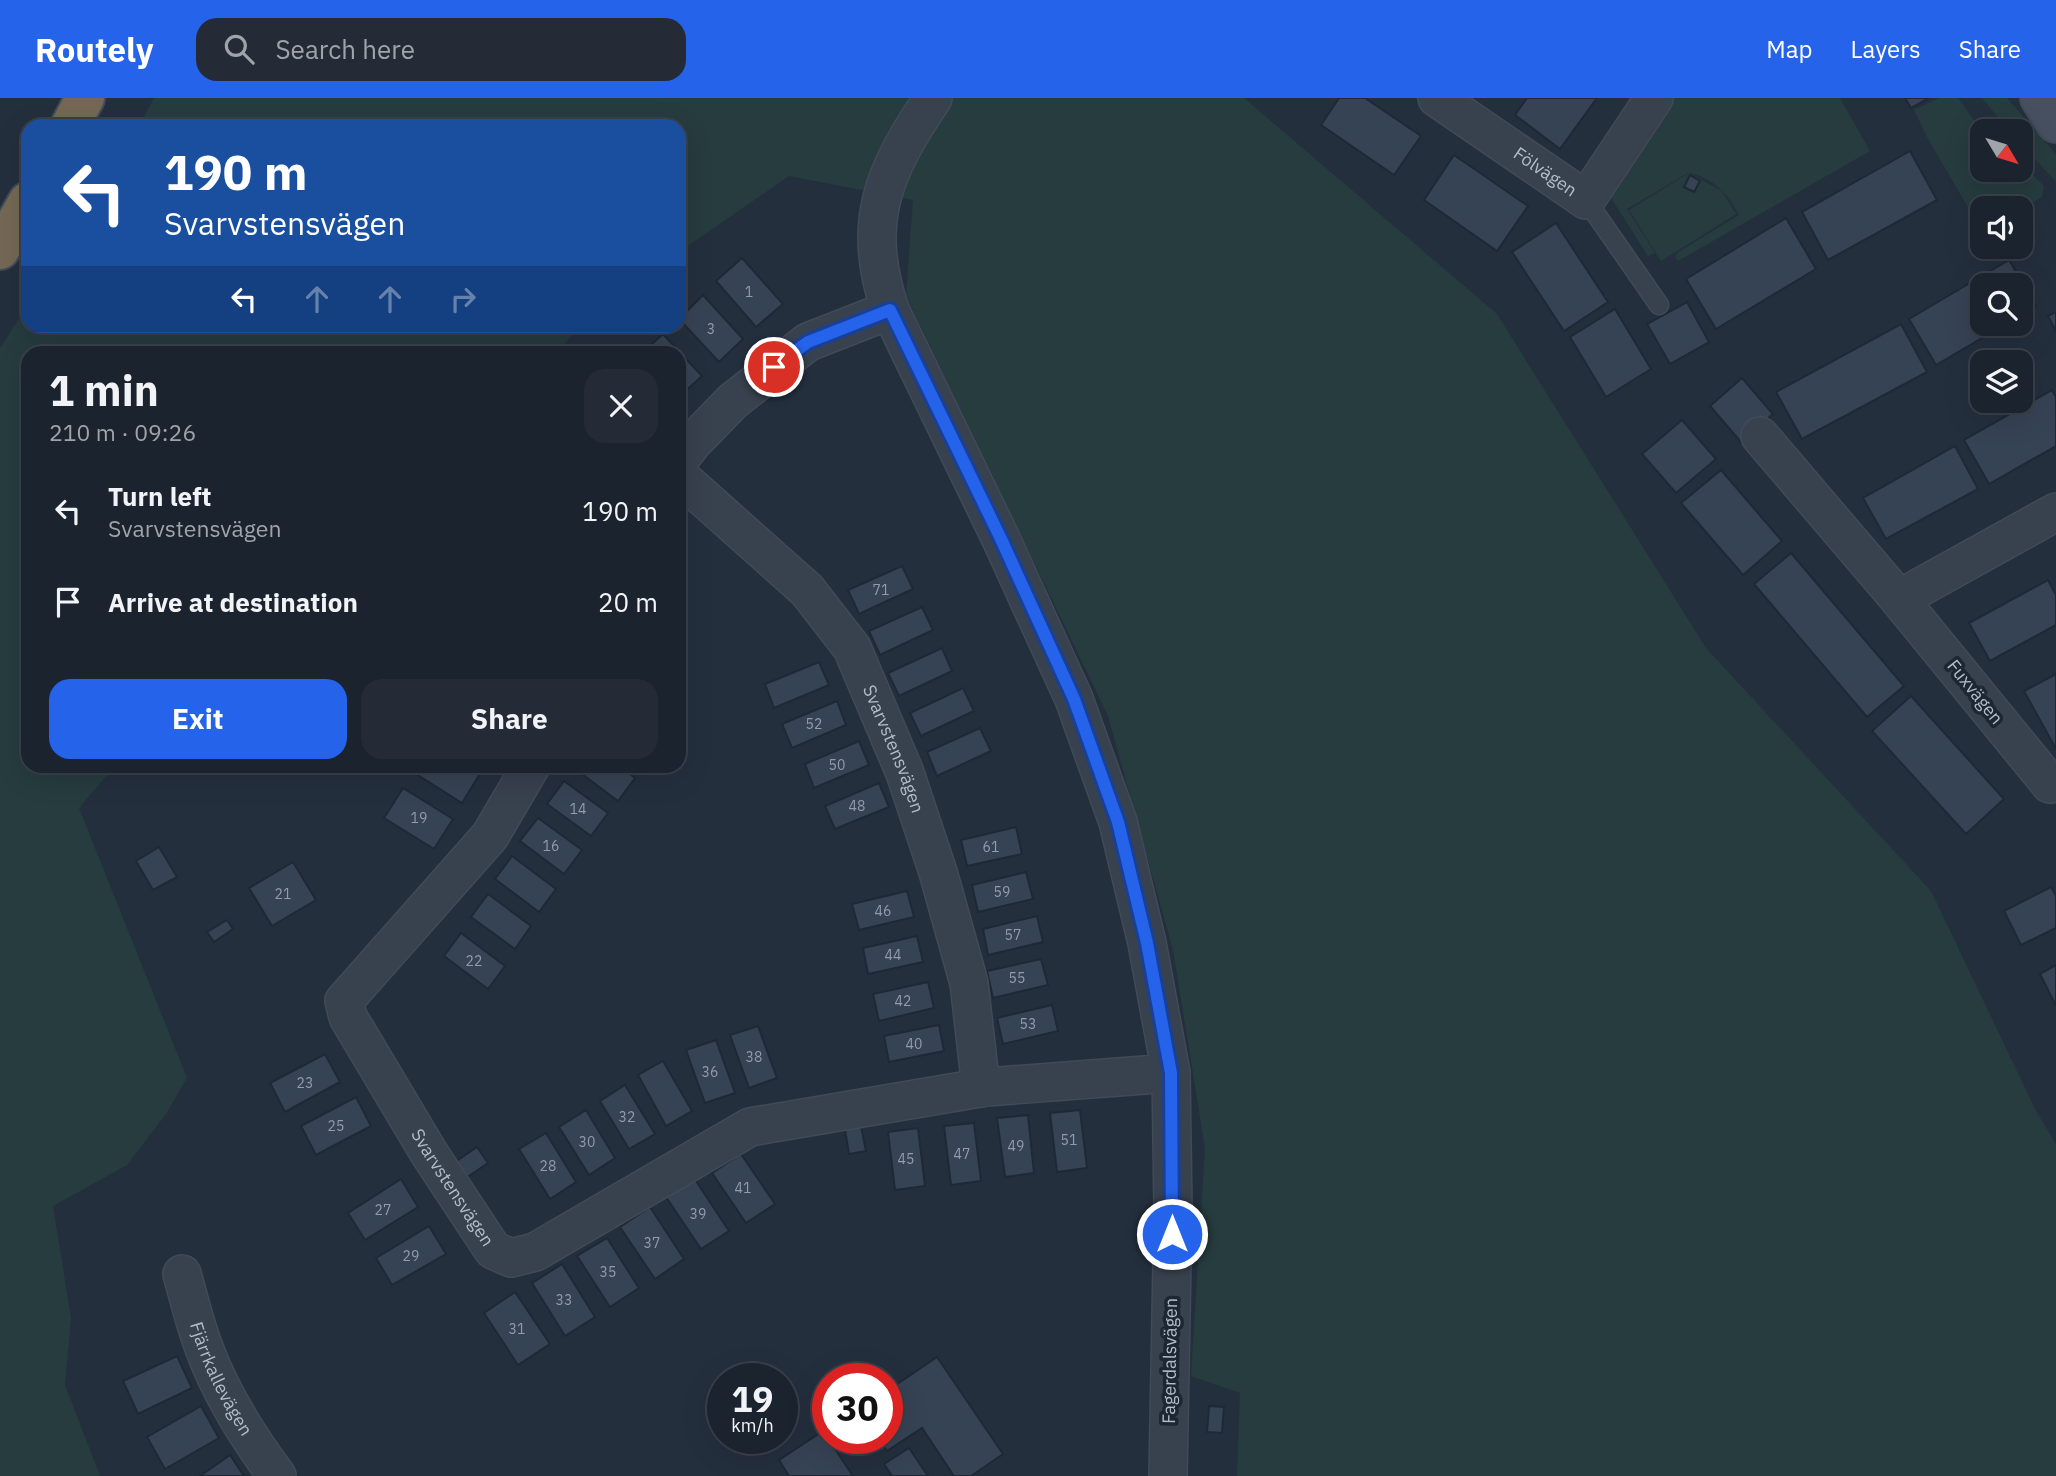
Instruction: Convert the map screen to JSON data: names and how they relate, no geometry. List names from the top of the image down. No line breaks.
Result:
{"streets":{"street":["Fölvägen","Fuxvägen","Svarvstensvägen","Fagerdalsvägen","Fjärrkallevägen"]},"crossings":[["Svarvstensvägen","Fagerdalsvägen"]],"house_numbers":["1","3","71","52","50","48","14","19","16","61","59","21","46","57","44","22","55","42","53","40","38","36","23","32","25","51","30","49","47","45","28","41","27","39","37","29","35","33","31"],"north":"bottom right","page":{"header":"Routely","search":"Search here","nav":["Map","Layers","Share"],"turn":["190 m","Svarvstensvägen"],"heading":["1 min","210 m · 09:26"],"list":[{"name":"Turn left","note":"Svarvstensvägen","value":"190 m"},{"name":"Arrive at destination","value":"20 m"}],"buttons":["Exit","Share"],"speed":"19 km/h","limit":"30"}}
